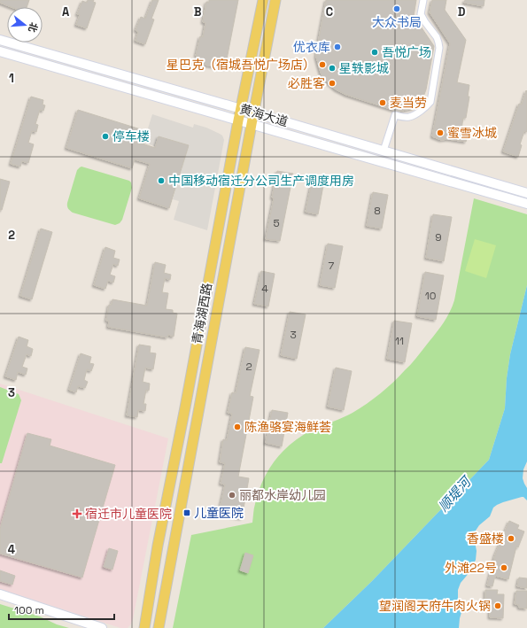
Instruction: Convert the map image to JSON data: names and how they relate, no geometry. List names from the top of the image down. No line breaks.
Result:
{"streets":{"main road":["青海湖西路"],"street":["黄海大道"]},"crossings":[["黄海大道","青海湖西路"]],"water":["顺堤河"],"places":{"other":["大众书局","优衣库","吾悦广场","星巴克（宿城吾悦广场店）","星轶影城","必胜客","麦当劳","蜜雪冰城","停车楼","中国移动宿迁分公司生产调度用房","陈渔骆宴海鲜荟","丽都水岸幼儿园","香盛楼","外滩22号","望润阁天府牛肉火锅"],"transit":["儿童医院"],"health":["宿迁市儿童医院"]},"house_numbers":["8","5","9","7","4","10","3","11","2"],"scale_bar":"100 m","north":"right","grid":{"columns":["A","B","C","D"],"rows":["1","2","3","4"]}}
